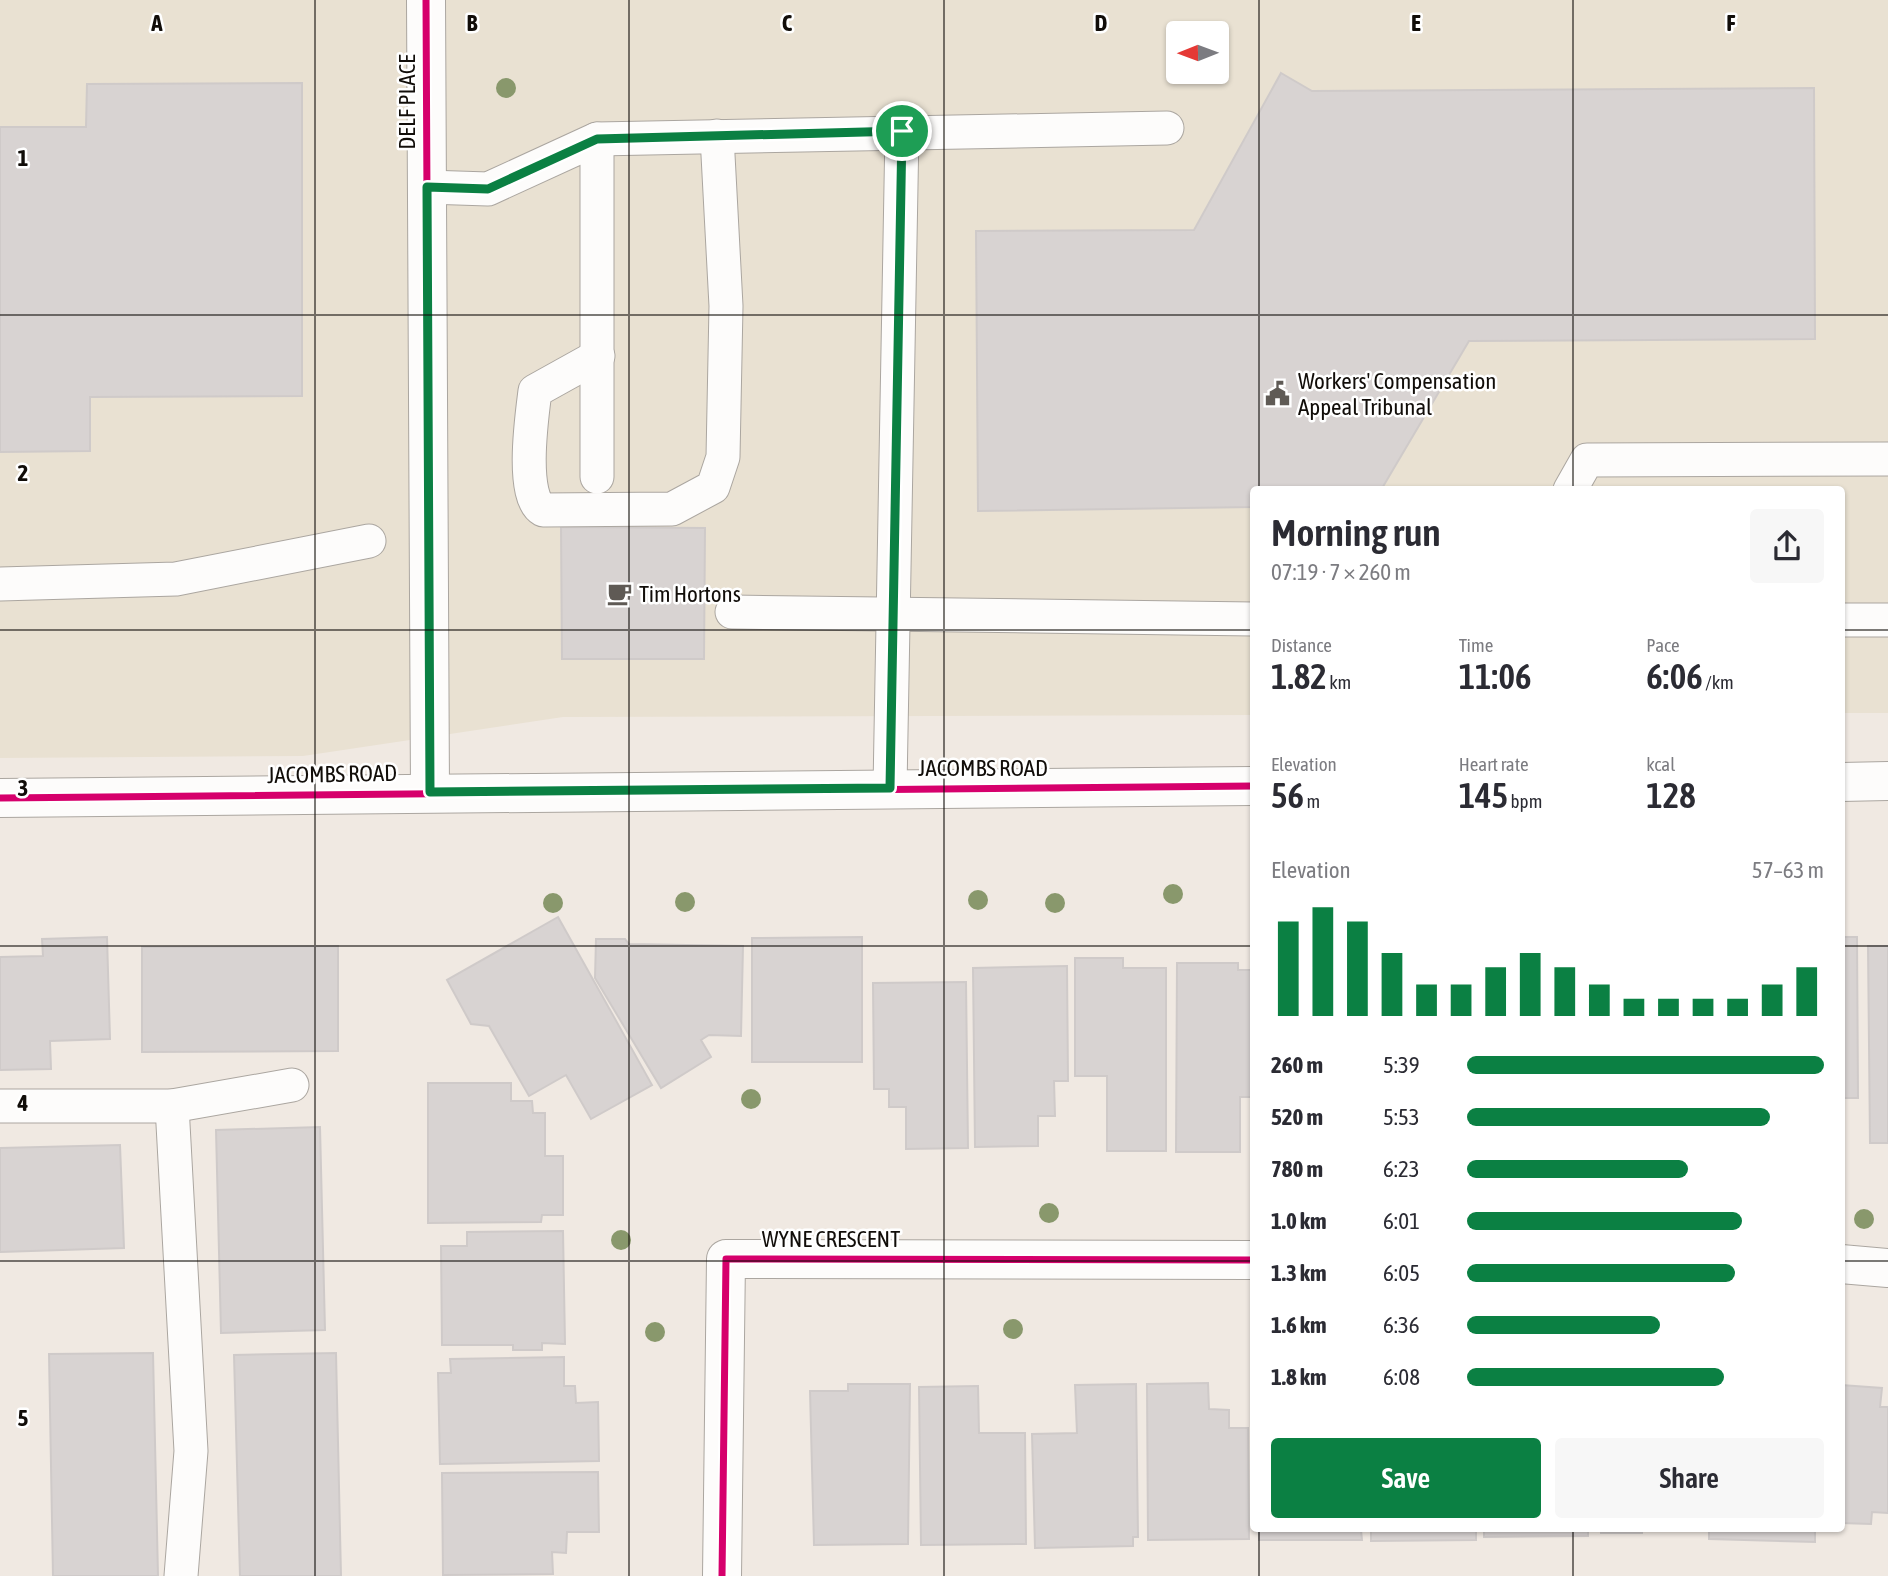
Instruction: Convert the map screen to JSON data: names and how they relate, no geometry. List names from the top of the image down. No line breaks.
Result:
{"streets":{"street":["DELF PLACE","JACOMBS ROAD","WYNE CRESCENT"]},"crossings":[["DELF PLACE","JACOMBS ROAD"]],"places":{"public building":["Workers' Compensation Appeal Tribunal"],"cafe":["Tim Hortons"]},"north":"left","page":{"heading":["Morning run","07:19 · 7 × 260 m"],"stats":[["Distance","1.82 km"],["Time","11:06"],["Pace","6:06 /km"],["Elevation","56 m"],["Heart rate","145 bpm"],["kcal","128"]],"chart":["Elevation","57–63 m"],"list":[{"name":"260 m","note":"5:39"},{"name":"520 m","note":"5:53"},{"name":"780 m","note":"6:23"},{"name":"1.0 km","note":"6:01"},{"name":"1.3 km","note":"6:05"},{"name":"1.6 km","note":"6:36"},{"name":"1.8 km","note":"6:08"}],"buttons":["Save","Share"]},"grid":{"columns":["A","B","C","D","E","F"],"rows":["1","2","3","4","5"]}}
